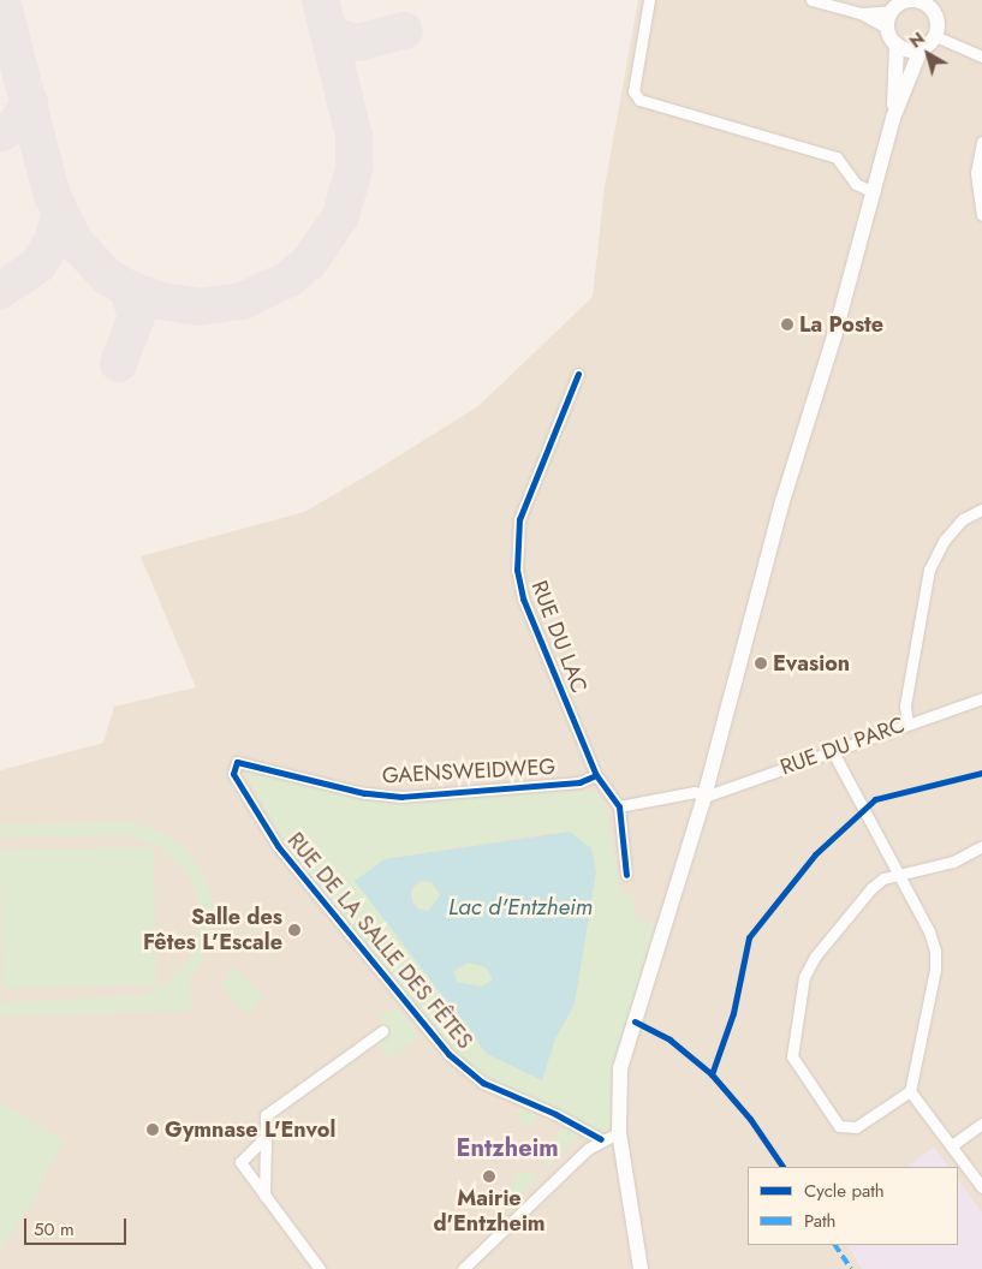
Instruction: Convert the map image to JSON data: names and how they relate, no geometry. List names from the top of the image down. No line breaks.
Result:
{"streets":{"street":["RUE DU LAC","RUE DU PARC","GAENSWEIDWEG","RUE DE LA SALLE DES FÊTES"]},"crossings":[["RUE DU LAC","GAENSWEIDWEG"],["GAENSWEIDWEG","RUE DE LA SALLE DES FÊTES"]],"districts":["Entzheim"],"water":["Lac d'Entzheim"],"places":["La Poste","Evasion","Salle des Fêtes L’Escale","Gymnase L'Envol","Mairie d'Entzheim"],"legend":["Cycle path","Path"],"scale_bar":"50 m","north":"top left"}
